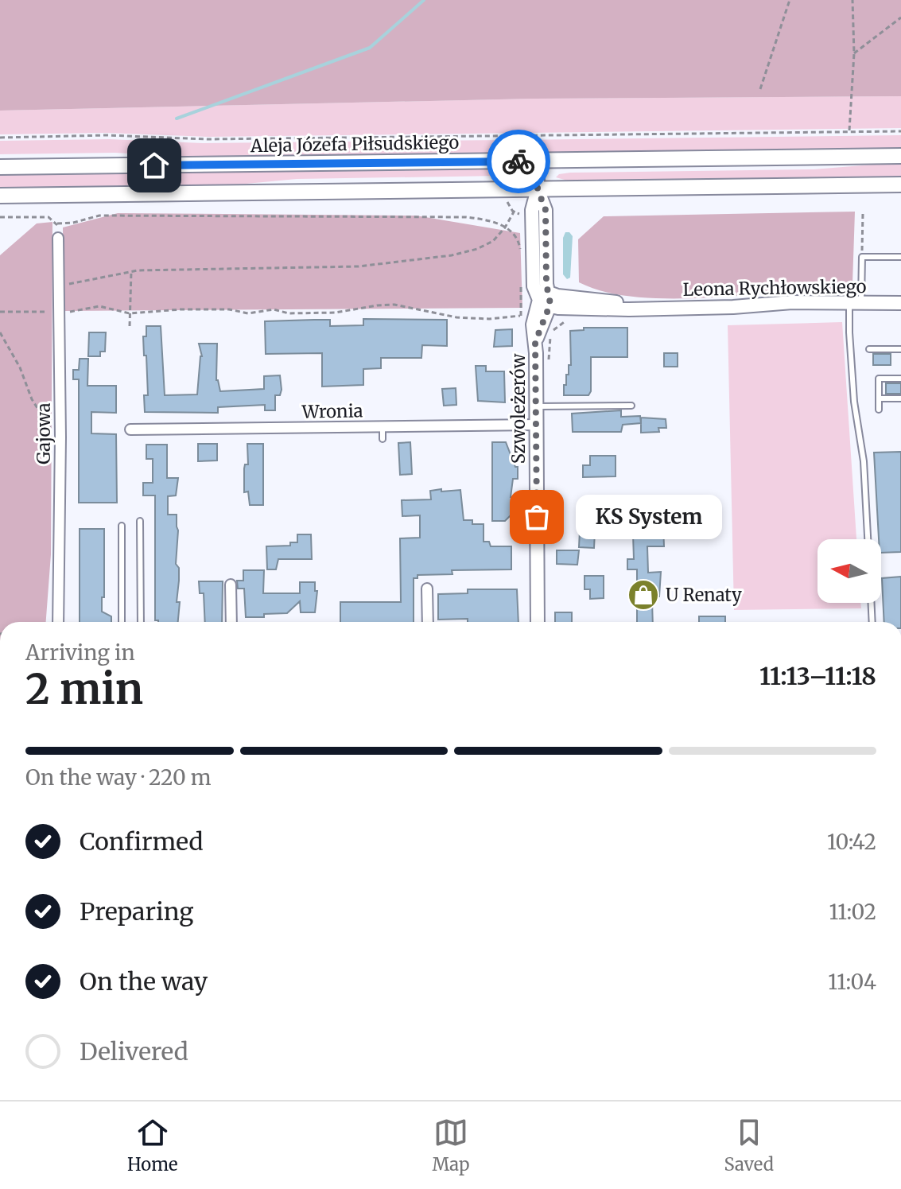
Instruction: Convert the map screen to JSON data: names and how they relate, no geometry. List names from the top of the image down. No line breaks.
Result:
{"streets":{"main road":["Aleja Józefa Piłsudskiego"],"street":["Leona Rychłowskiego","Szwoleżerów","Wronia","Gajowa"]},"crossings":[["Aleja Józefa Piłsudskiego","Szwoleżerów"],["Leona Rychłowskiego","Szwoleżerów"],["Szwoleżerów","Wronia"]],"places":{"other":["KS System"],"shop":["U Renaty"]},"north":"left","page":{"bubble":"KS System","heading":["2 min","Arriving in","11:13–11:18"],"bar":"On the way · 220 m","list":[["Confirmed","10:42"],["Preparing","11:02"],["On the way","11:04"],"Delivered"],"tabs":["Home","Map","Saved"]}}
